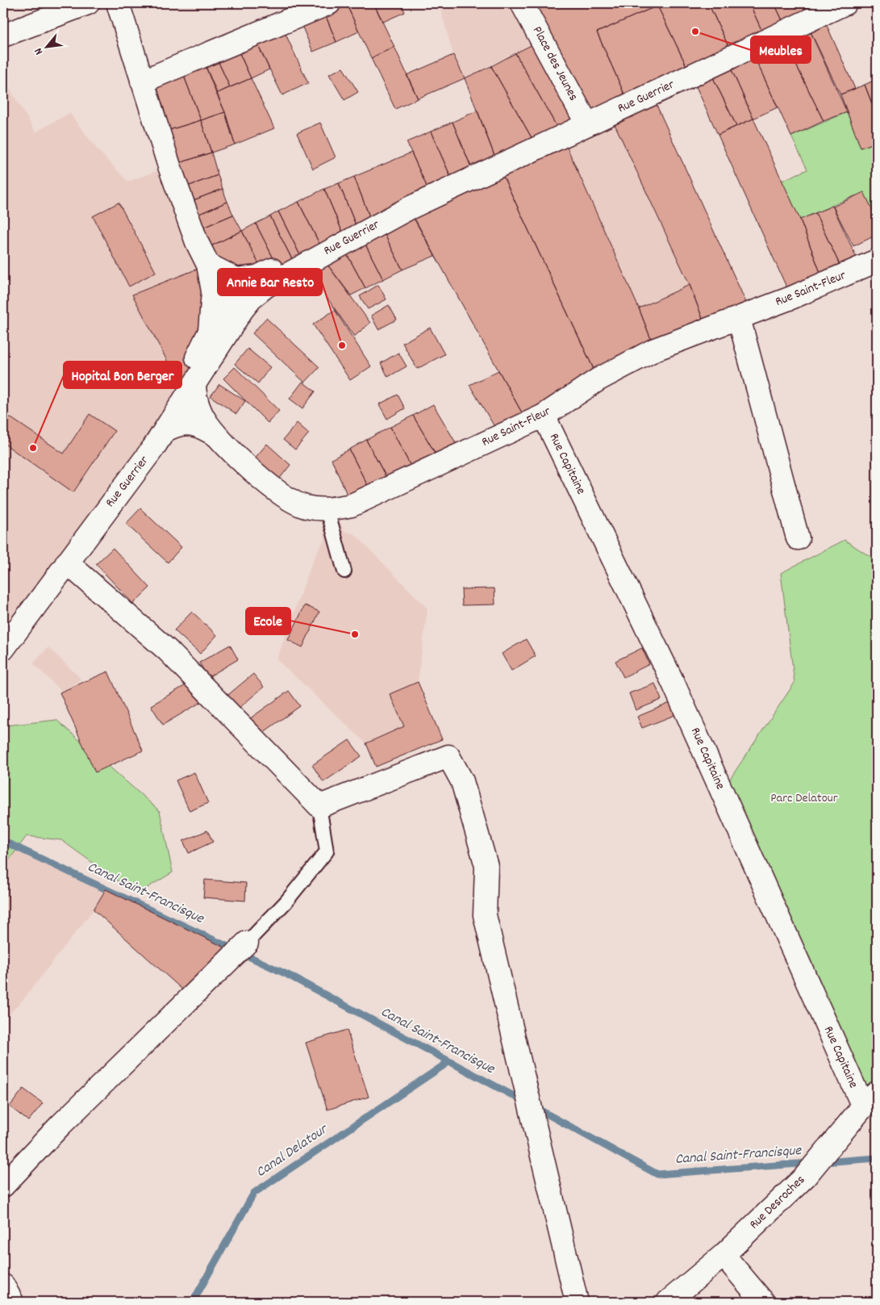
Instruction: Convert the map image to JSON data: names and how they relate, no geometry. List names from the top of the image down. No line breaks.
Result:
{"streets":{"street":["Place des Jeunes","Rue Guerrier","Rue Saint-Fleur","Rue Capitaine","Rue Desroches"]},"crossings":[["Place des Jeunes","Rue Guerrier"],["Rue Guerrier","Rue Saint-Fleur"],["Rue Saint-Fleur","Rue Capitaine"],["Rue Capitaine","Rue Desroches"]],"water":["Canal Saint-Francisque","Canal Delatour"],"parks":["Parc Delatour"],"places":["Meubles","Annie Bar Resto","Hopital Bon Berger","Ecole"],"north":"bottom left"}
